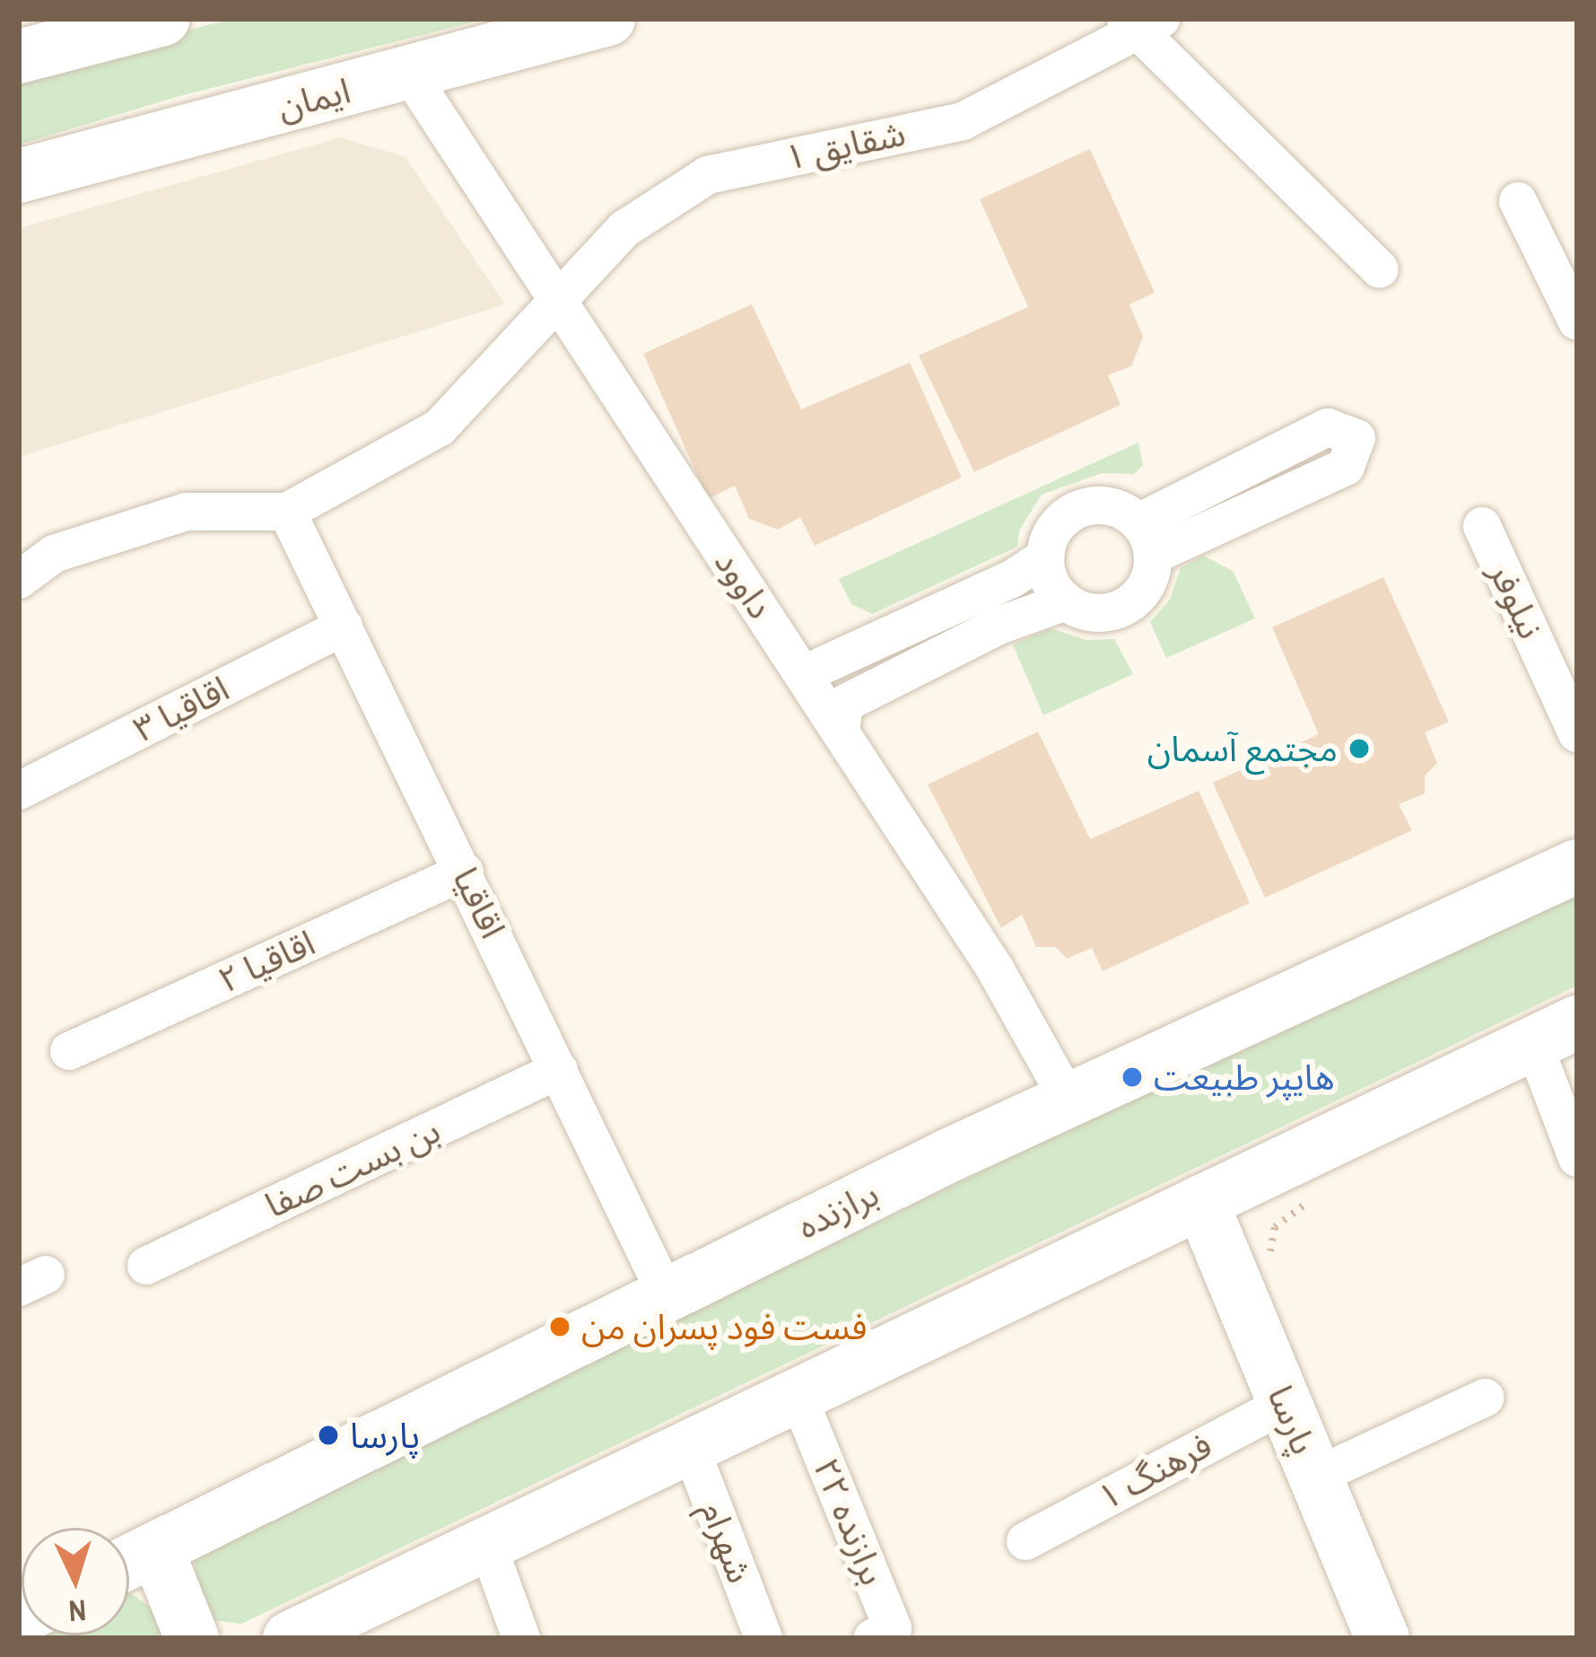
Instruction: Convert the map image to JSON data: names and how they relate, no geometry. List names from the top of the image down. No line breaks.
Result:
{"streets":{"main road":["ایمان","برازنده","پارسا"],"street":["شقایق ۱","داوود","نیلوفر","اقاقیا ۳","اقاقیا","اقاقیا ۲","بن بست صفا","فرهنگ ۱","برازنده ۲۲","شهرام"]},"crossings":[["ایمان","داوود"],["شقایق ۱","داوود"],["شقایق ۱","اقاقیا"],["داوود","برازنده"],["اقاقیا ۳","اقاقیا"],["اقاقیا","اقاقیا ۲"],["اقاقیا","بن بست صفا"],["اقاقیا","برازنده"],["پارسا","فرهنگ ۱"]],"places":["مجتمع آسمان","هایپر طبیعت","فست فود پسران من","پارسا"],"north":"bottom"}
